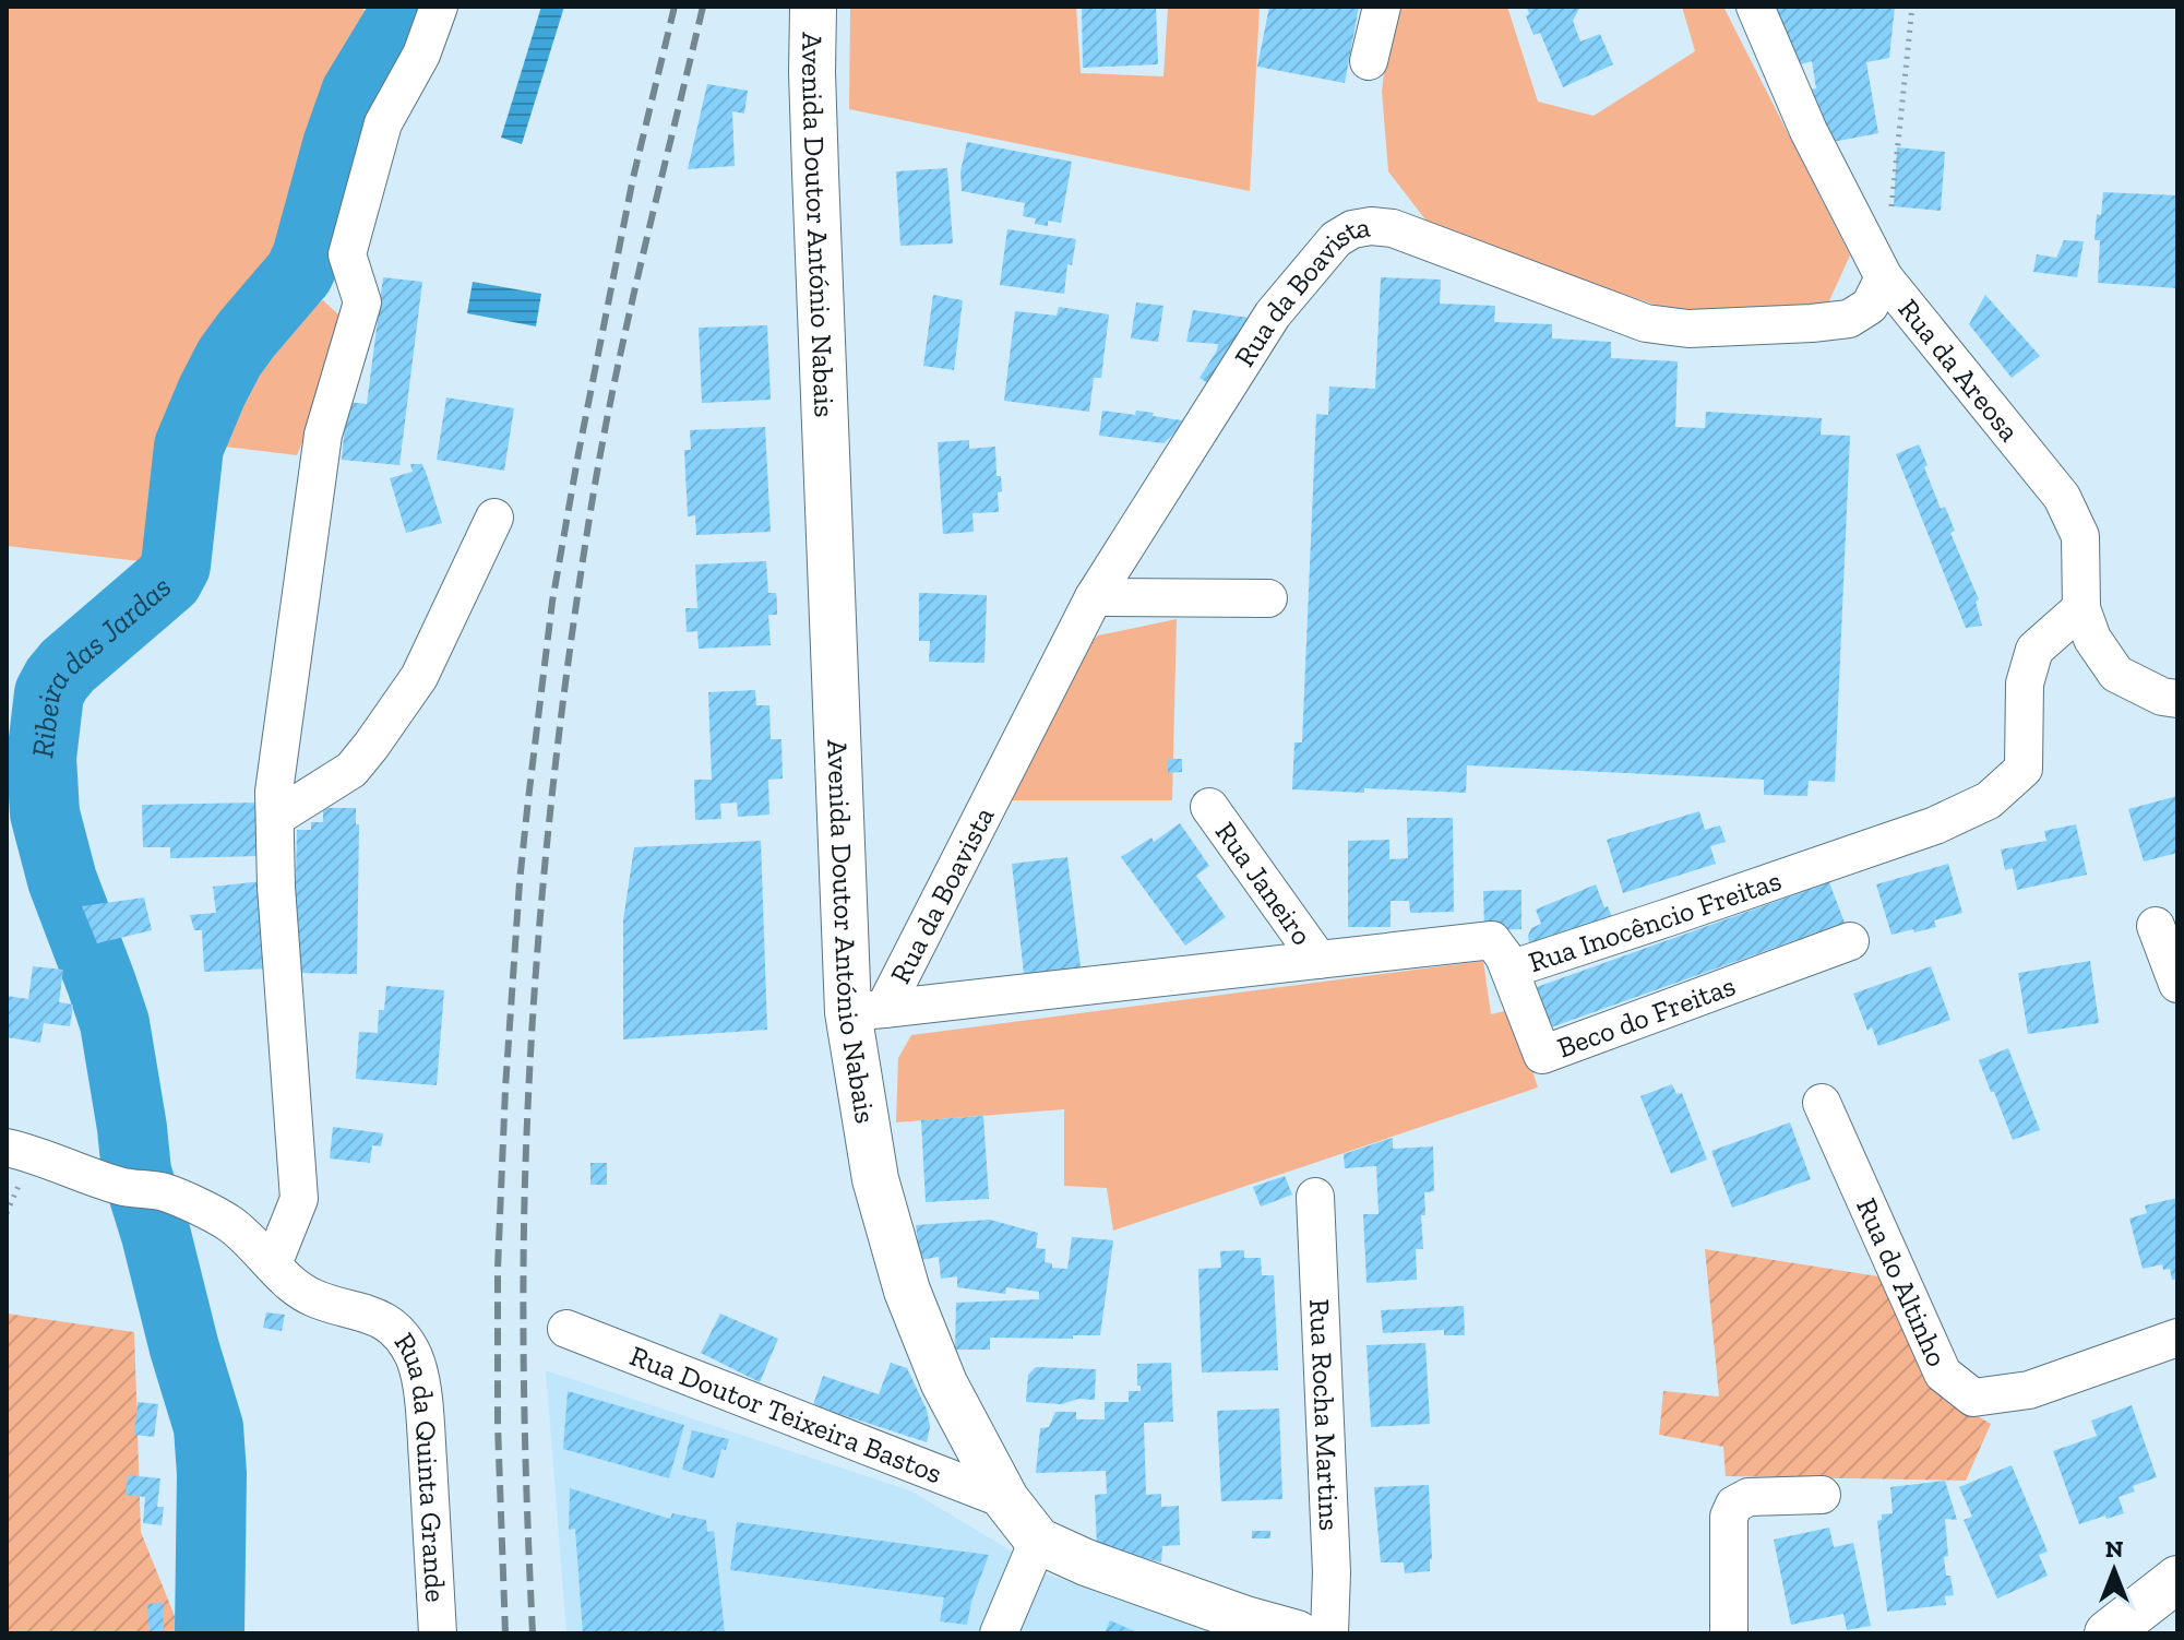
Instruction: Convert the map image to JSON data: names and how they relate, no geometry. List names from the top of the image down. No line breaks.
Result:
{"streets":{"main road":["Avenida Doutor António Nabais"],"street":["Rua da Boavista","Rua da Areosa","Rua Janeiro","Rua Inocêncio Freitas","Beco do Freitas","Rua do Altinho","Rua Doutor Teixeira Bastos","Rua Rocha Martins","Rua da Quinta Grande"]},"crossings":[["Avenida Doutor António Nabais","Rua da Boavista"],["Avenida Doutor António Nabais","Rua Inocêncio Freitas"],["Avenida Doutor António Nabais","Rua Doutor Teixeira Bastos"],["Rua da Boavista","Rua da Areosa"],["Rua da Boavista","Rua Inocêncio Freitas"],["Rua da Areosa","Rua Inocêncio Freitas"],["Rua Janeiro","Rua Inocêncio Freitas"],["Rua Inocêncio Freitas","Beco do Freitas"]],"water":["Ribeira das Jardas"],"north":"top"}
